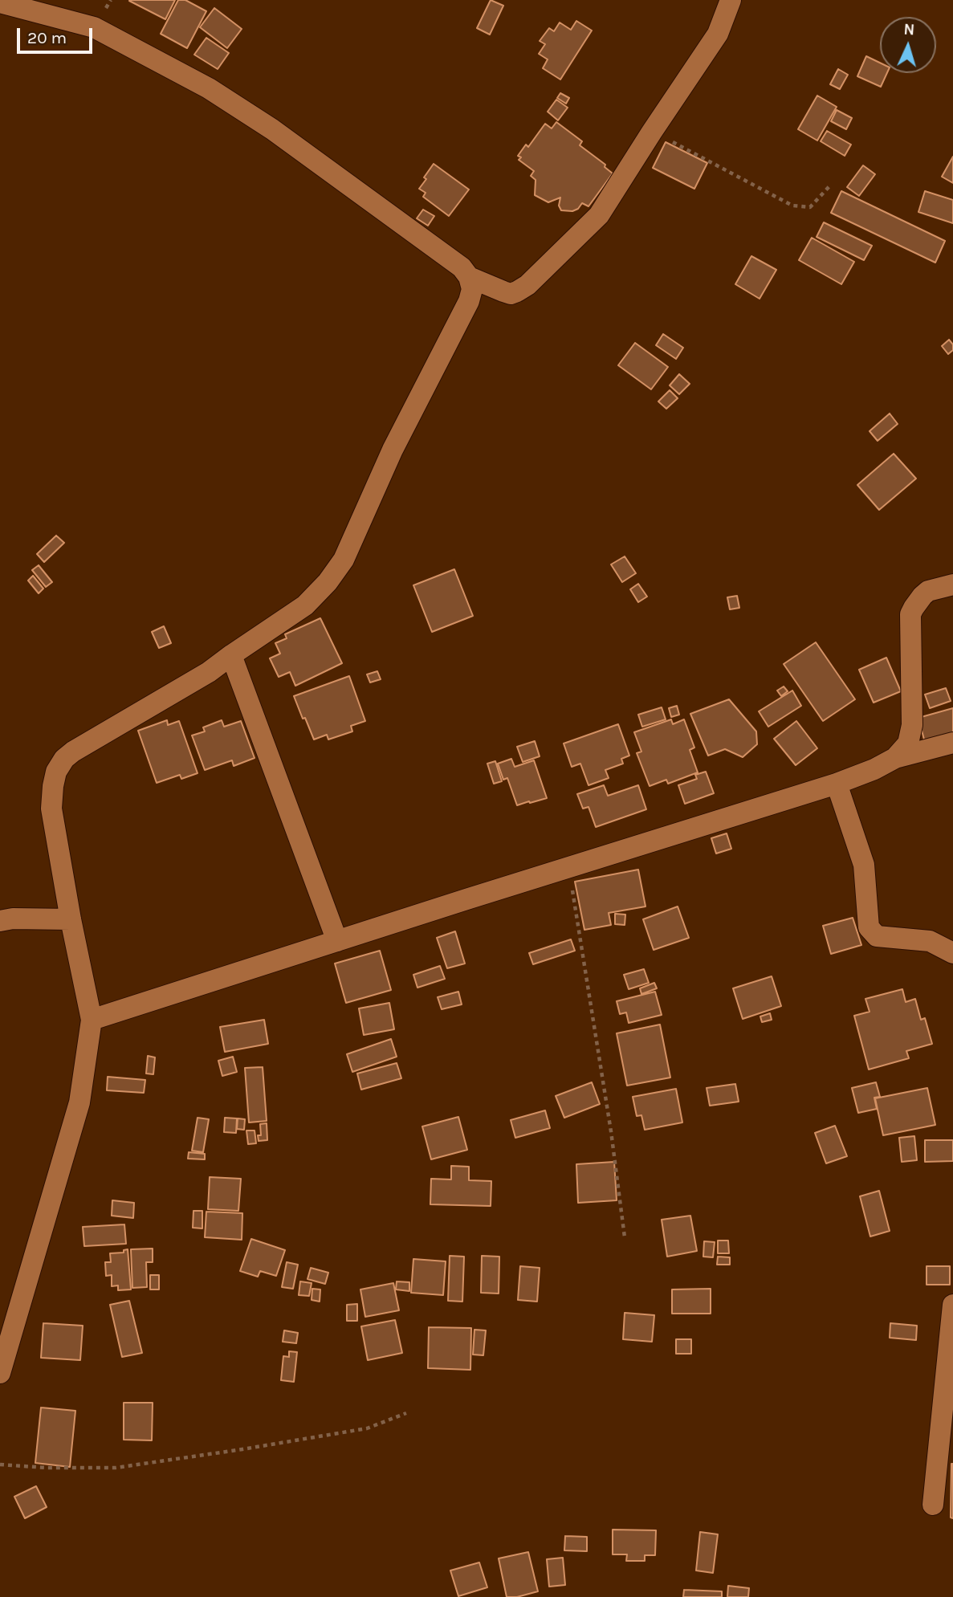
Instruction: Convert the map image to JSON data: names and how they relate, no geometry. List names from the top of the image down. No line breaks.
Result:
{"scale_bar":"20 m","north":"top"}
